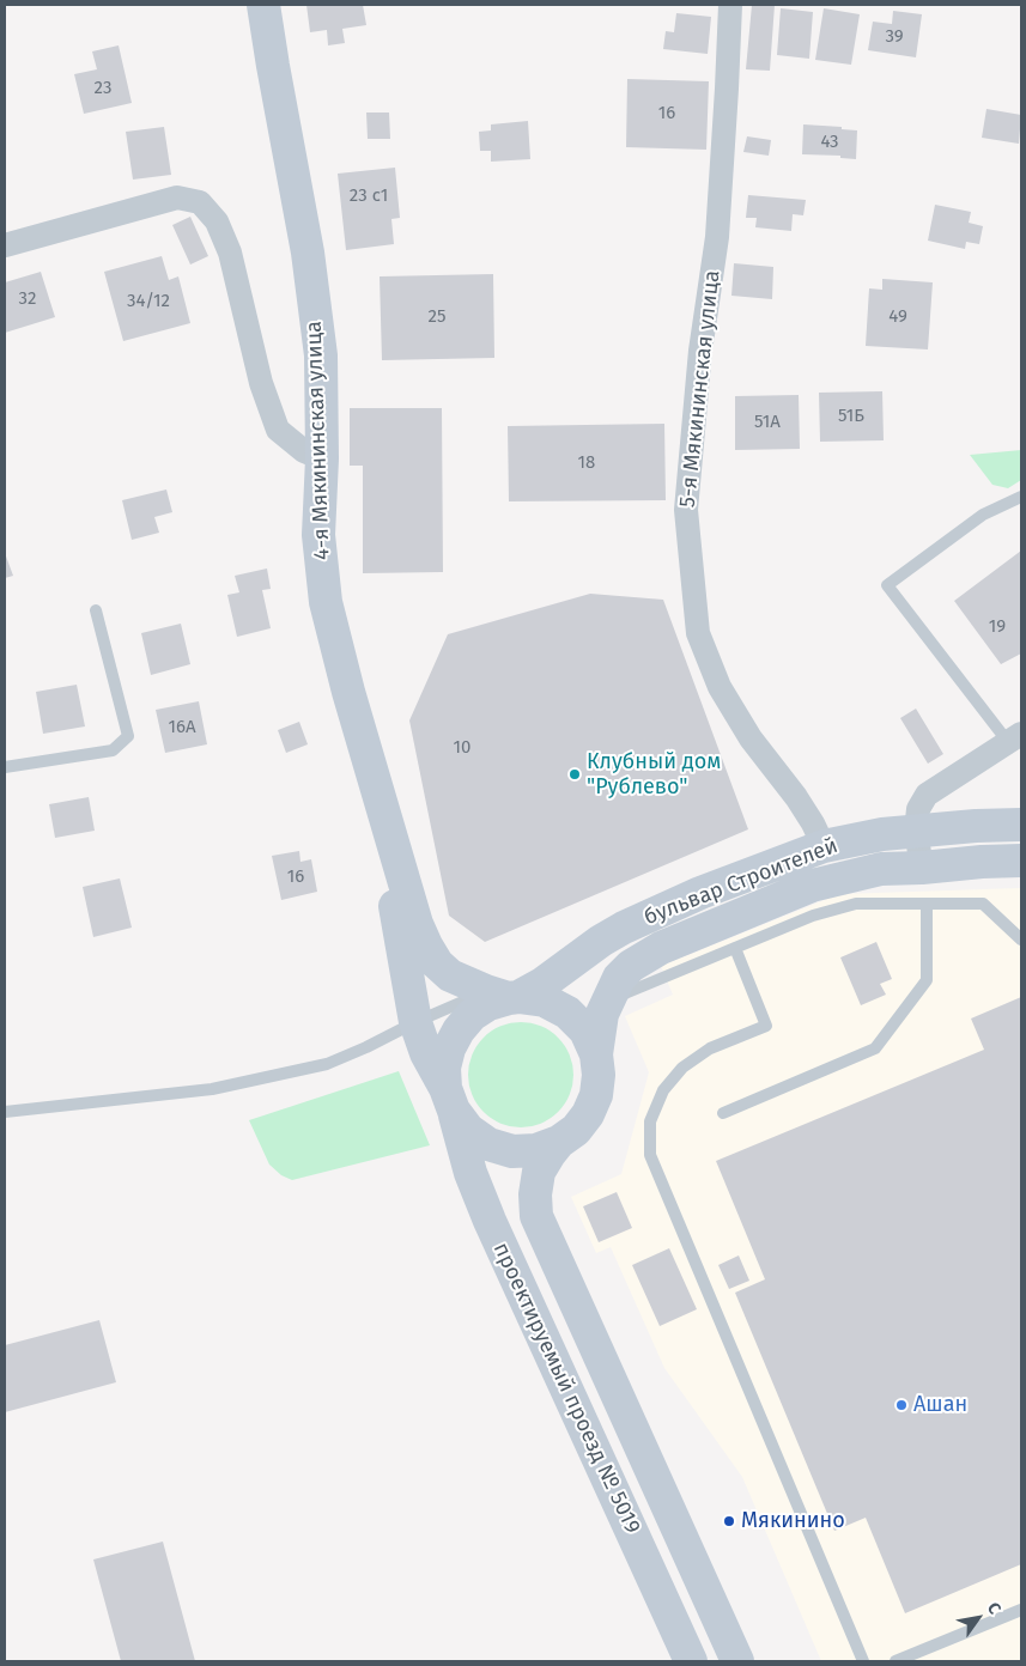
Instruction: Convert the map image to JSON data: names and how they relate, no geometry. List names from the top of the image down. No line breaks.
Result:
{"streets":{"street":["5-я Мякининская улица","4-я Мякининская улица","бульвар Строителей","проектируемый проезд № 5019"]},"crossings":[["5-я Мякининская улица","бульвар Строителей"],["4-я Мякининская улица","бульвар Строителей"],["4-я Мякининская улица","проектируемый проезд № 5019"],["бульвар Строителей","проектируемый проезд № 5019"]],"places":["Клубный дом \"Рублево\"","Ашан","Мякинино"],"house_numbers":["39","23","16","43","23 с1","32","34/12","25","49","51Б","51А","18","19","16А","10","16"],"north":"top right"}
